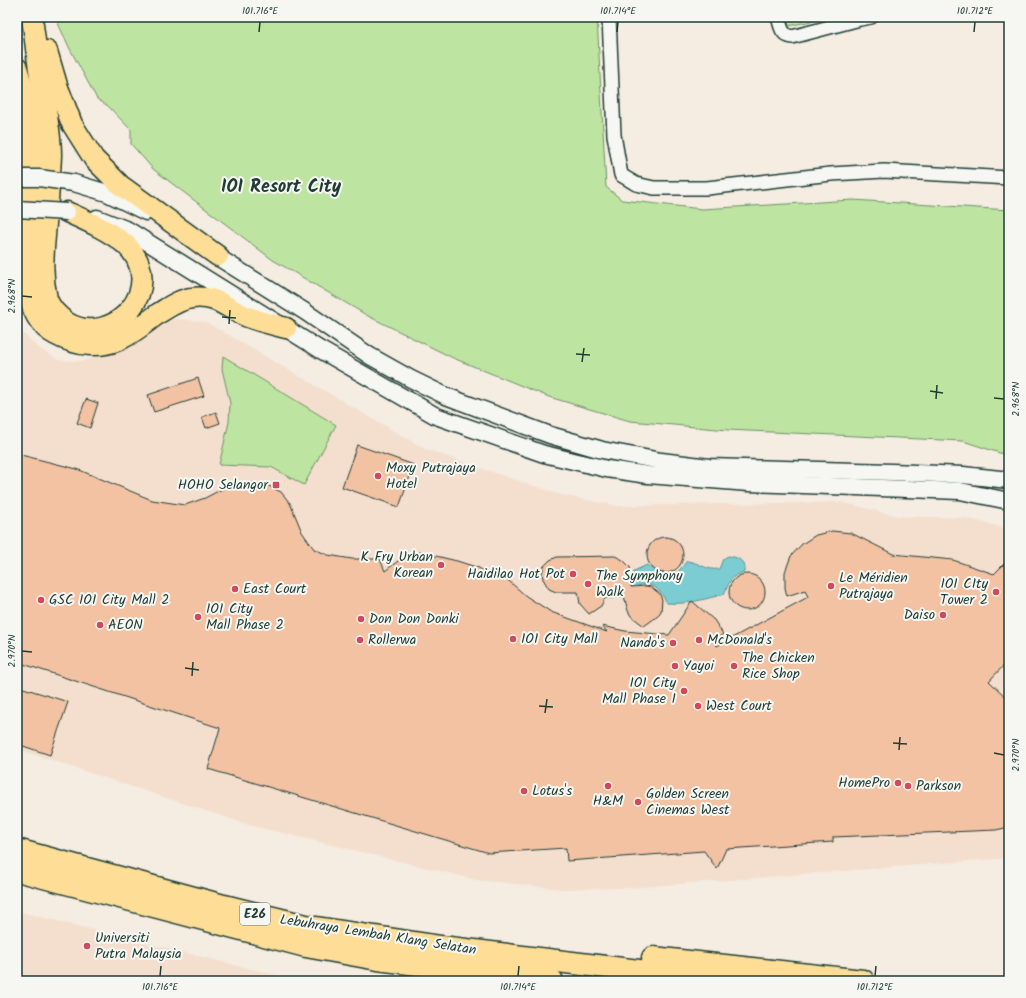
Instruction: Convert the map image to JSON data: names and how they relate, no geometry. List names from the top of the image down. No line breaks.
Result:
{"streets":{"highway":["E26","Lebuhraya Lembah Klang Selatan"]},"districts":["IOI Resort City"],"places":{"other":["Moxy Putrajaya Hotel","K Fry Urban Korean","Haidilao Hot Pot","The Symphony Walk","Le Méridien Putrajaya","East Court","IOI CIty Tower 2","GSC IOI City Mall 2","Daiso","IOI City Mall Phase 2","Don Don Donki","AEON","IOI City Mall","Rollerwa","McDonald's","Nando's","Yayoi","The Chicken Rice Shop","IOI City Mall Phase 1","West Court","HomePro","H&M","Parkson","Lotus's","Golden Screen Cinemas West","Universiti Putra Malaysia"],"transit":["HOHO Selangor"]},"coordinates":["101.716°E","101.714°E","101.712°E","2.968°N","2.970°N"]}
